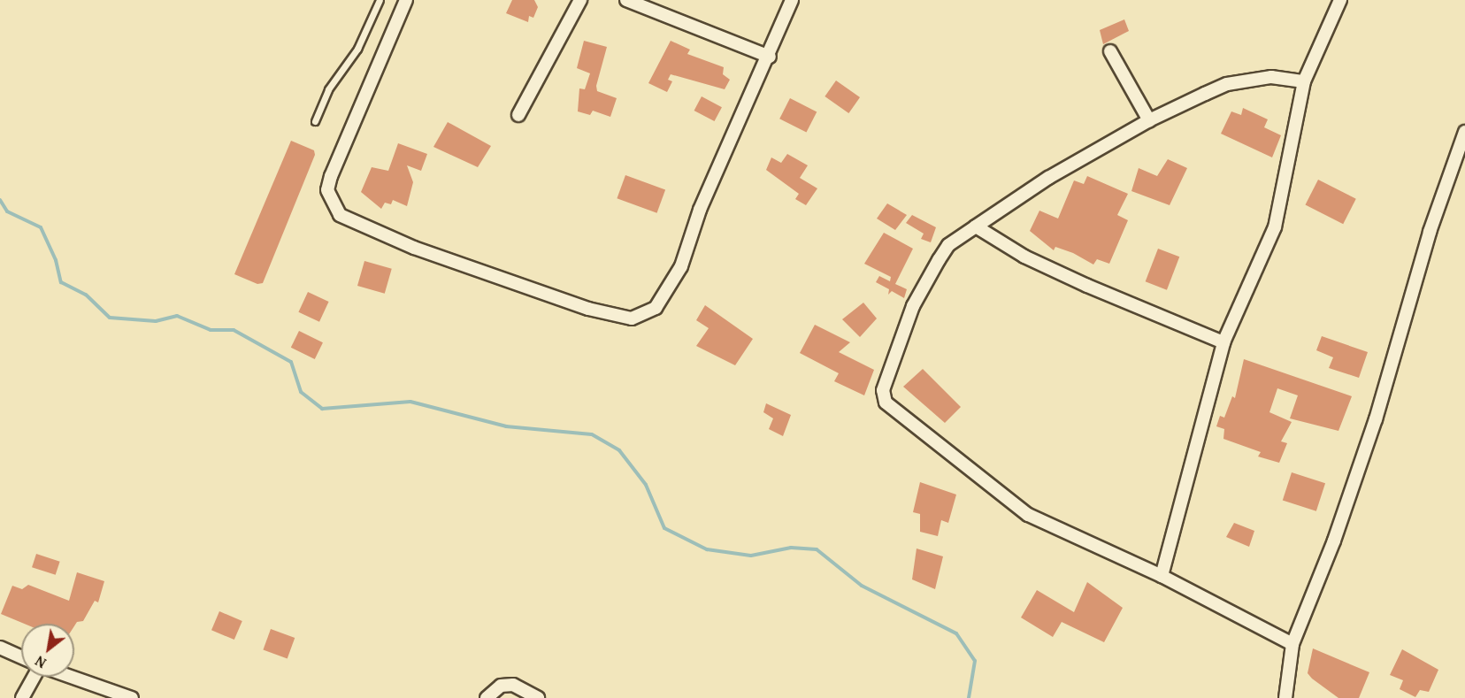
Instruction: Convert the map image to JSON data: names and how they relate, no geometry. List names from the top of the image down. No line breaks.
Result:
{"north":"bottom left"}
